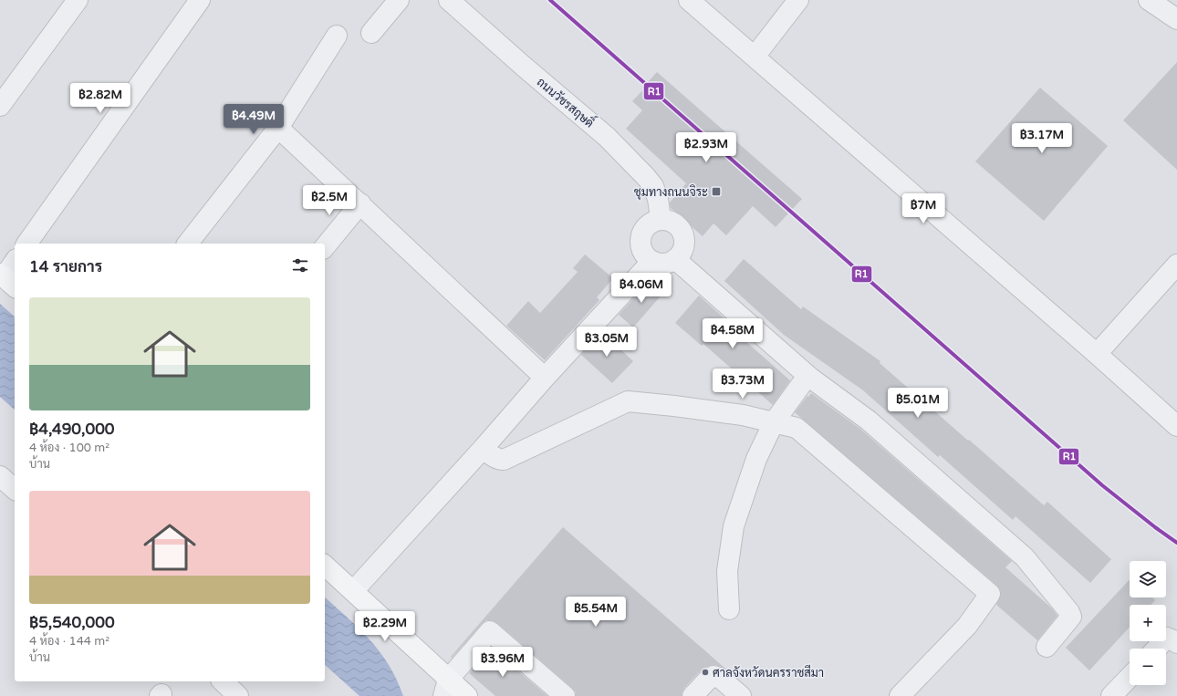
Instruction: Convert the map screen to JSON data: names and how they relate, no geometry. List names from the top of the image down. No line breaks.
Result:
{"streets":{"street":["ถนนวัชรสฤษดิ์"]},"places":{"transit":["ชุมทางถนนจิระ"],"other":["ศาลจังหวัดนครราชสีมา"]},"lines":["transit line R1"],"page":{"price":["฿2.82M","฿4.49M","฿3.17M","฿2.93M","฿2.5M","฿7M","฿4.06M","฿4.58M","฿3.05M","฿3.73M","฿5.01M","฿5.54M","฿2.29M","฿3.96M"],"heading":"14 รายการ","list":[{"name":"฿4,490,000","note":"4 ห้อง · 100 m² · บ้าน"},{"name":"฿5,540,000","note":"4 ห้อง · 144 m² · บ้าน"}],"map_buttons":["+","−"]}}
